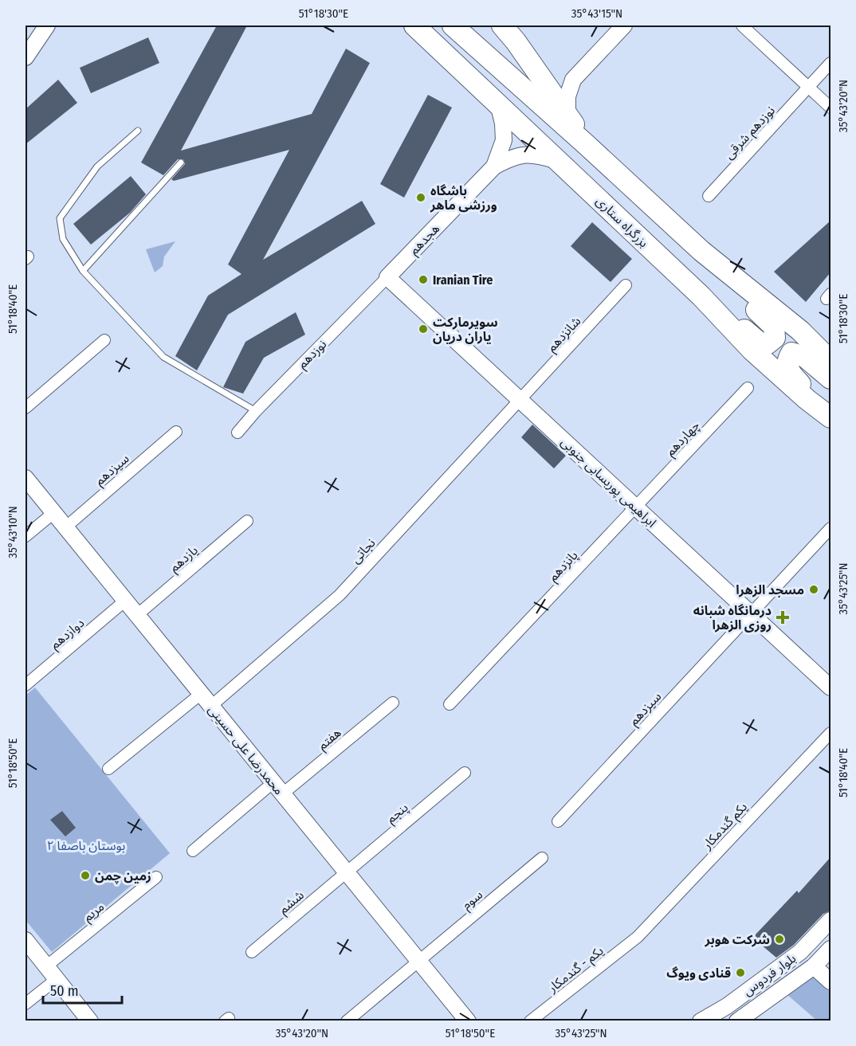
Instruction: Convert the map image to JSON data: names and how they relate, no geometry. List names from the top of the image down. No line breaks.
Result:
{"streets":{"highway":["بزرگراه ستاری"],"street":["نوزدهم شرقی","هجدهم","شانزدهم","نوزدهم","چهاردهم","سیزدهم","ابراهیمی پوربسابی جنوبی","نجاتی","یازدهم","پانزدهم","دوازدهم","هفتم","محمدرضا علی حسینی","پنجم","یکم گندمکار","سوم","ششم","مریم","یکم - گندمکار","بلوار فردوس"]},"crossings":[["بزرگراه ستاری","هجدهم"],["هجدهم","نوزدهم"],["هجدهم","ابراهیمی پوربسابی جنوبی"],["شانزدهم","ابراهیمی پوربسابی جنوبی"],["شانزدهم","نجاتی"],["نوزدهم","ابراهیمی پوربسابی جنوبی"],["چهاردهم","ابراهیمی پوربسابی جنوبی"],["چهاردهم","پانزدهم"],["سیزدهم","ابراهیمی پوربسابی جنوبی"],["سیزدهم","محمدرضا علی حسینی"],["ابراهیمی پوربسابی جنوبی","نجاتی"],["ابراهیمی پوربسابی جنوبی","پانزدهم"],["نجاتی","محمدرضا علی حسینی"],["یازدهم","محمدرضا علی حسینی"],["دوازدهم","محمدرضا علی حسینی"],["هفتم","محمدرضا علی حسینی"],["محمدرضا علی حسینی","پنجم"],["محمدرضا علی حسینی","سوم"],["محمدرضا علی حسینی","ششم"],["پنجم","ششم"],["یکم گندمکار","یکم - گندمکار"]],"parks":["بوستان باصفا ۲"],"places":{"other":["باشگاه ورزشی ماهر","Iranian Tire","سوپرمارکت یاران دریان","مسجد الزهرا","زمین چمن","شرکت هوبر","قنادی ویوگ"],"health":["درمانگاه شبانه روزی الزهرا"]},"scale_bar":"50 m","coordinates":["51°18'30\"E","35°43'15\"N","35°43'20\"N","51°18'40\"E","35°43'10\"N","35°43'25\"N","51°18'50\"E"]}
